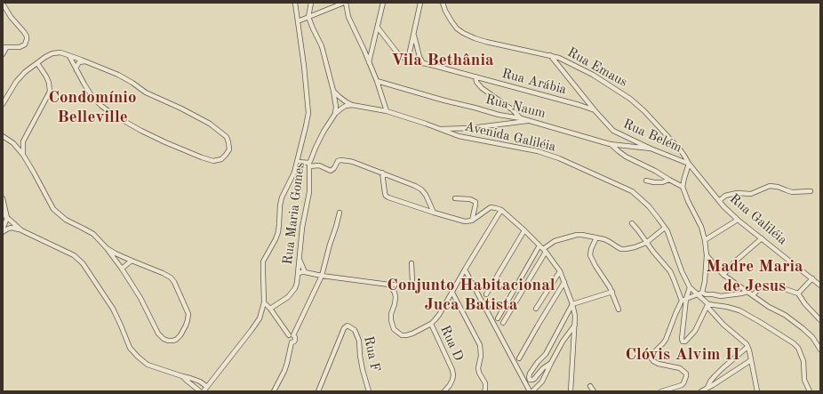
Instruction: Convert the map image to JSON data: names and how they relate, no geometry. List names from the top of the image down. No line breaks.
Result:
{"streets":{"street":["Rua Emaus","Rua Arábia","Rua Naum","Rua Belém","Avenida Galiléia","Rua Maria Gomes","Rua Galiléia","Rua D","Rua F"]},"crossings":[["Rua Emaus","Rua Belém"],["Rua Emaus","Rua Galiléia"],["Rua Arábia","Rua Belém"],["Rua Naum","Rua Belém"],["Rua Belém","Rua Galiléia"]],"districts":["Vila Bethânia","Condomínio Belleville","Madre Maria de Jesus","Conjunto Habitacional Juca Batista","Clóvis Alvim II"]}
